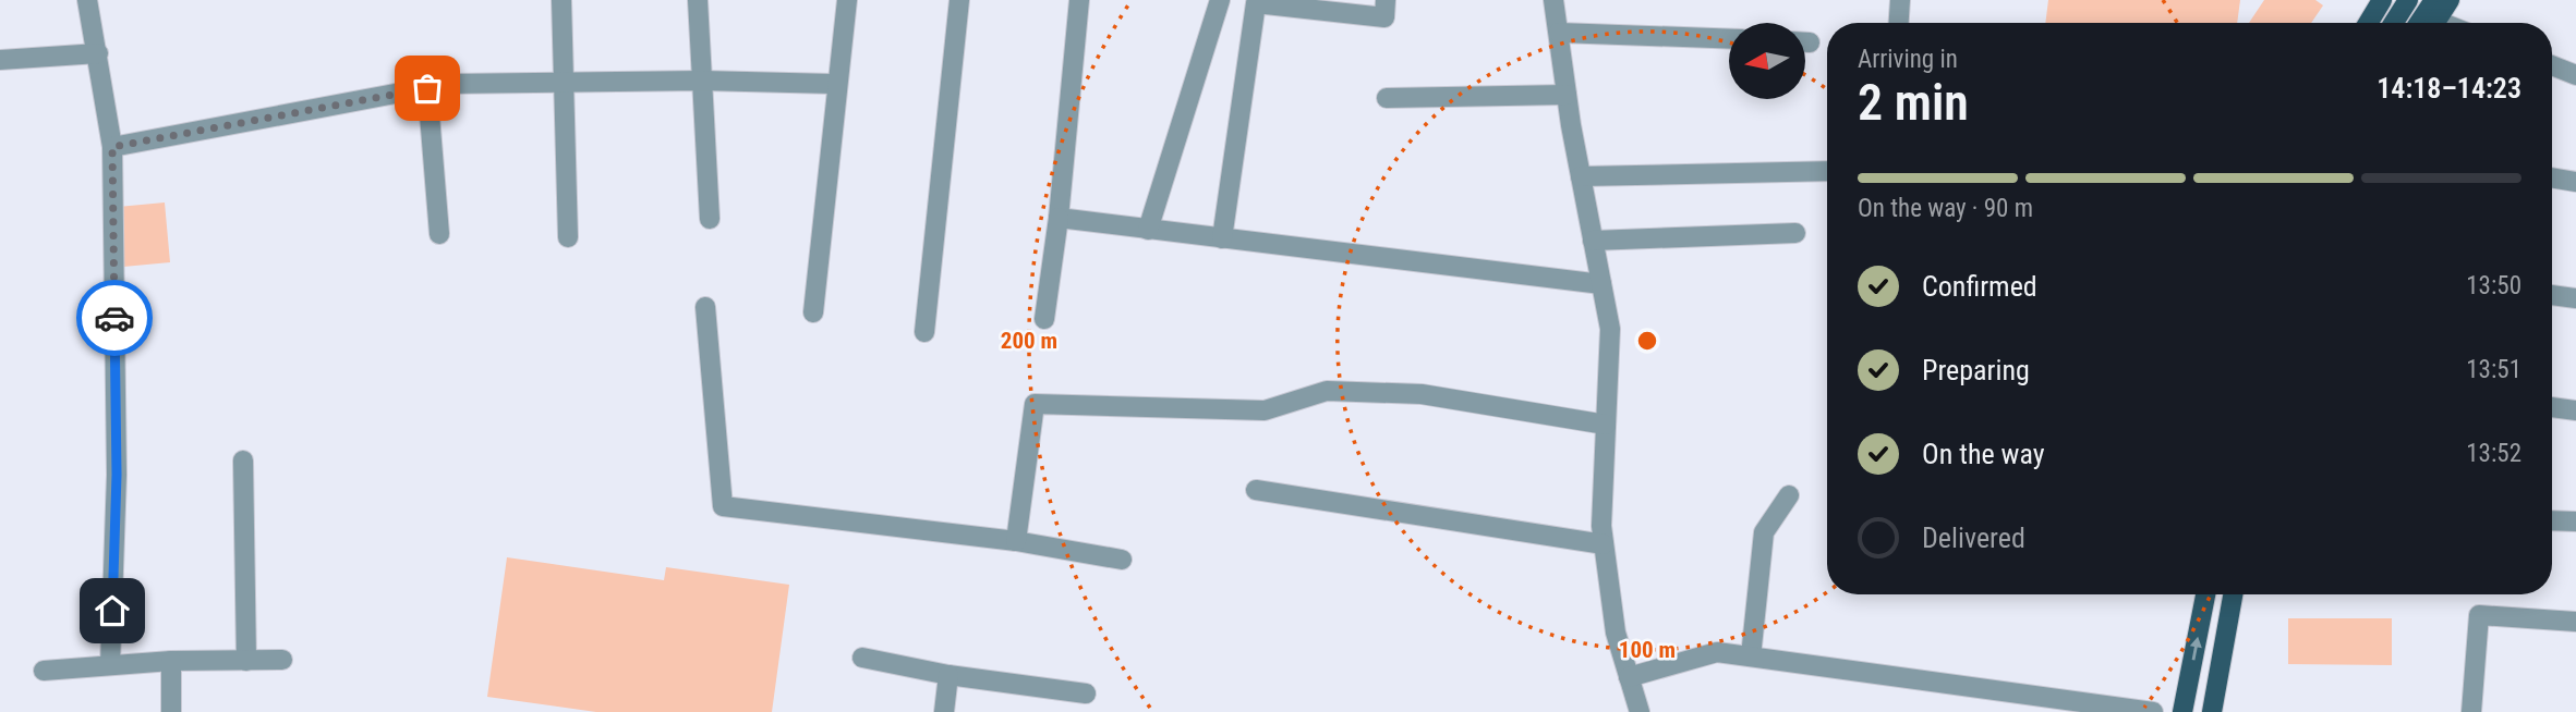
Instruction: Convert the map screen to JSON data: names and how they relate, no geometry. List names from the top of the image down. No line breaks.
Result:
{"north":"left","page":{"heading":["2 min","Arriving in","14:18–14:23"],"bar":"On the way · 90 m","list":[["Confirmed","13:50"],["Preparing","13:51"],["On the way","13:52"],"Delivered"]},"rings":["200 m","100 m"]}
